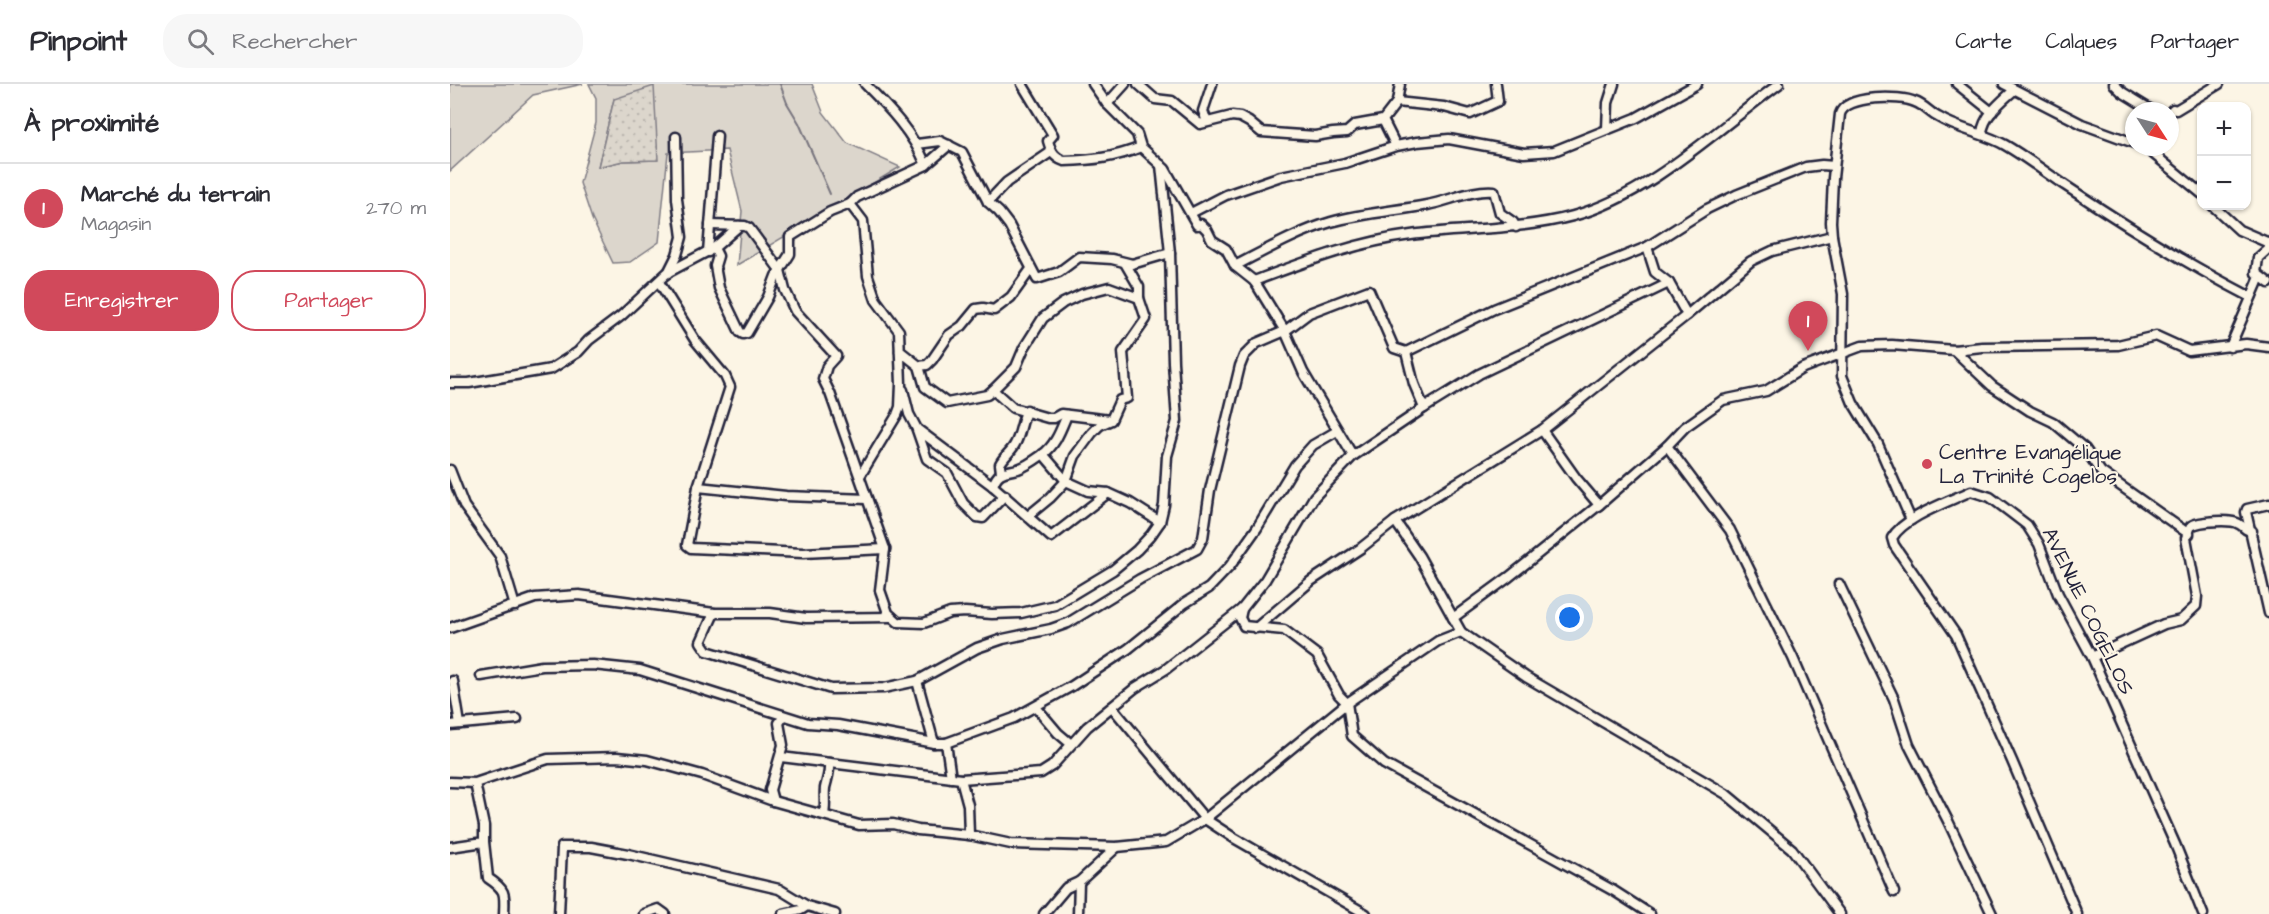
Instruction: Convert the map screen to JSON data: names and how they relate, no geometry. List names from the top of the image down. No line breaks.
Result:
{"streets":{"street":["AVENUE COGELOS"]},"places":["Centre Evangélique La Trinité Cogelos"],"north":"bottom right","page":{"header":"Pinpoint","search":"Rechercher","nav":["Carte","Calques","Partager"],"heading":"À proximité","map_buttons":["+","−"],"list":[{"mark":"1","name":"Marché du terrain","note":"Magasin","value":"270 m"}],"buttons":["Enregistrer","Partager"],"pins":"1"}}
